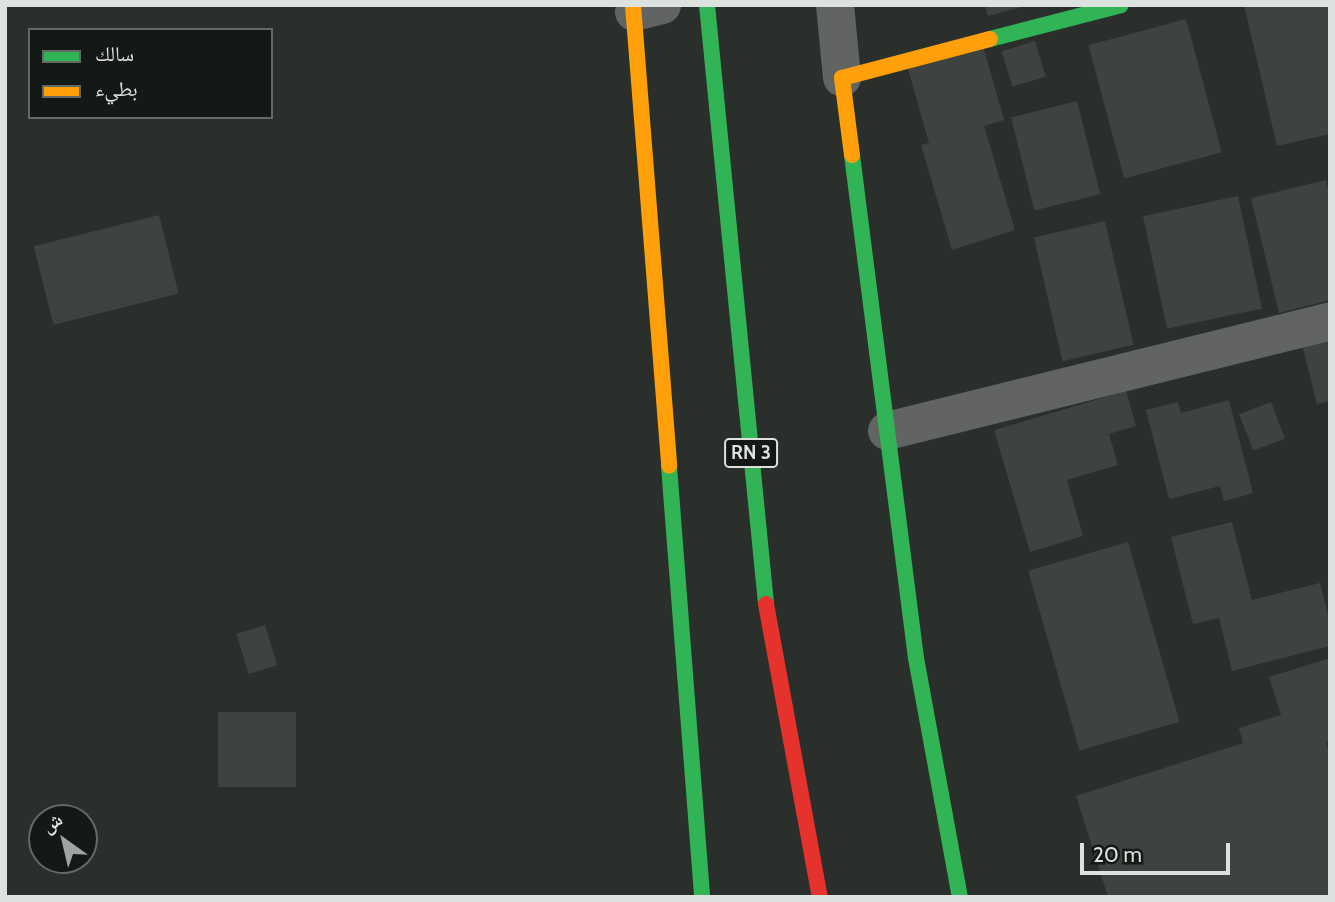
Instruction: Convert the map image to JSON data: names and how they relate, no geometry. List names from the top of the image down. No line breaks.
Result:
{"streets":{"main road":["RN 3"]},"legend":["سالك","بطيء"],"scale_bar":"20 m","north":"top left"}
